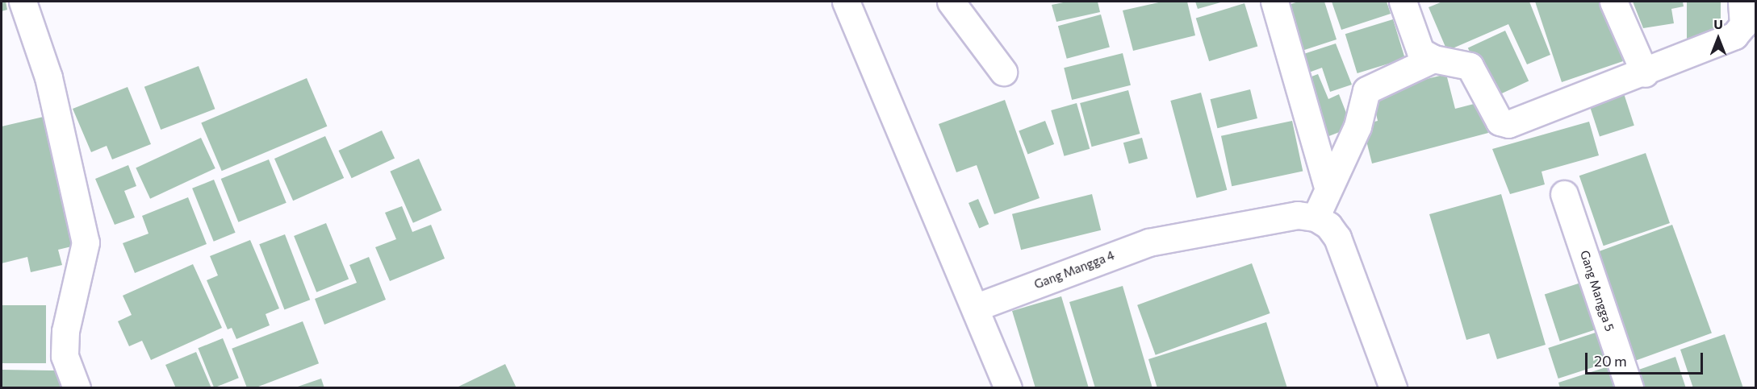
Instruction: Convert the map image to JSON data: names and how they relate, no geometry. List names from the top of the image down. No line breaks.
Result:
{"streets":{"street":["Gang Mangga 4","Gang Mangga 5"]},"scale_bar":"20 m","north":"top"}
